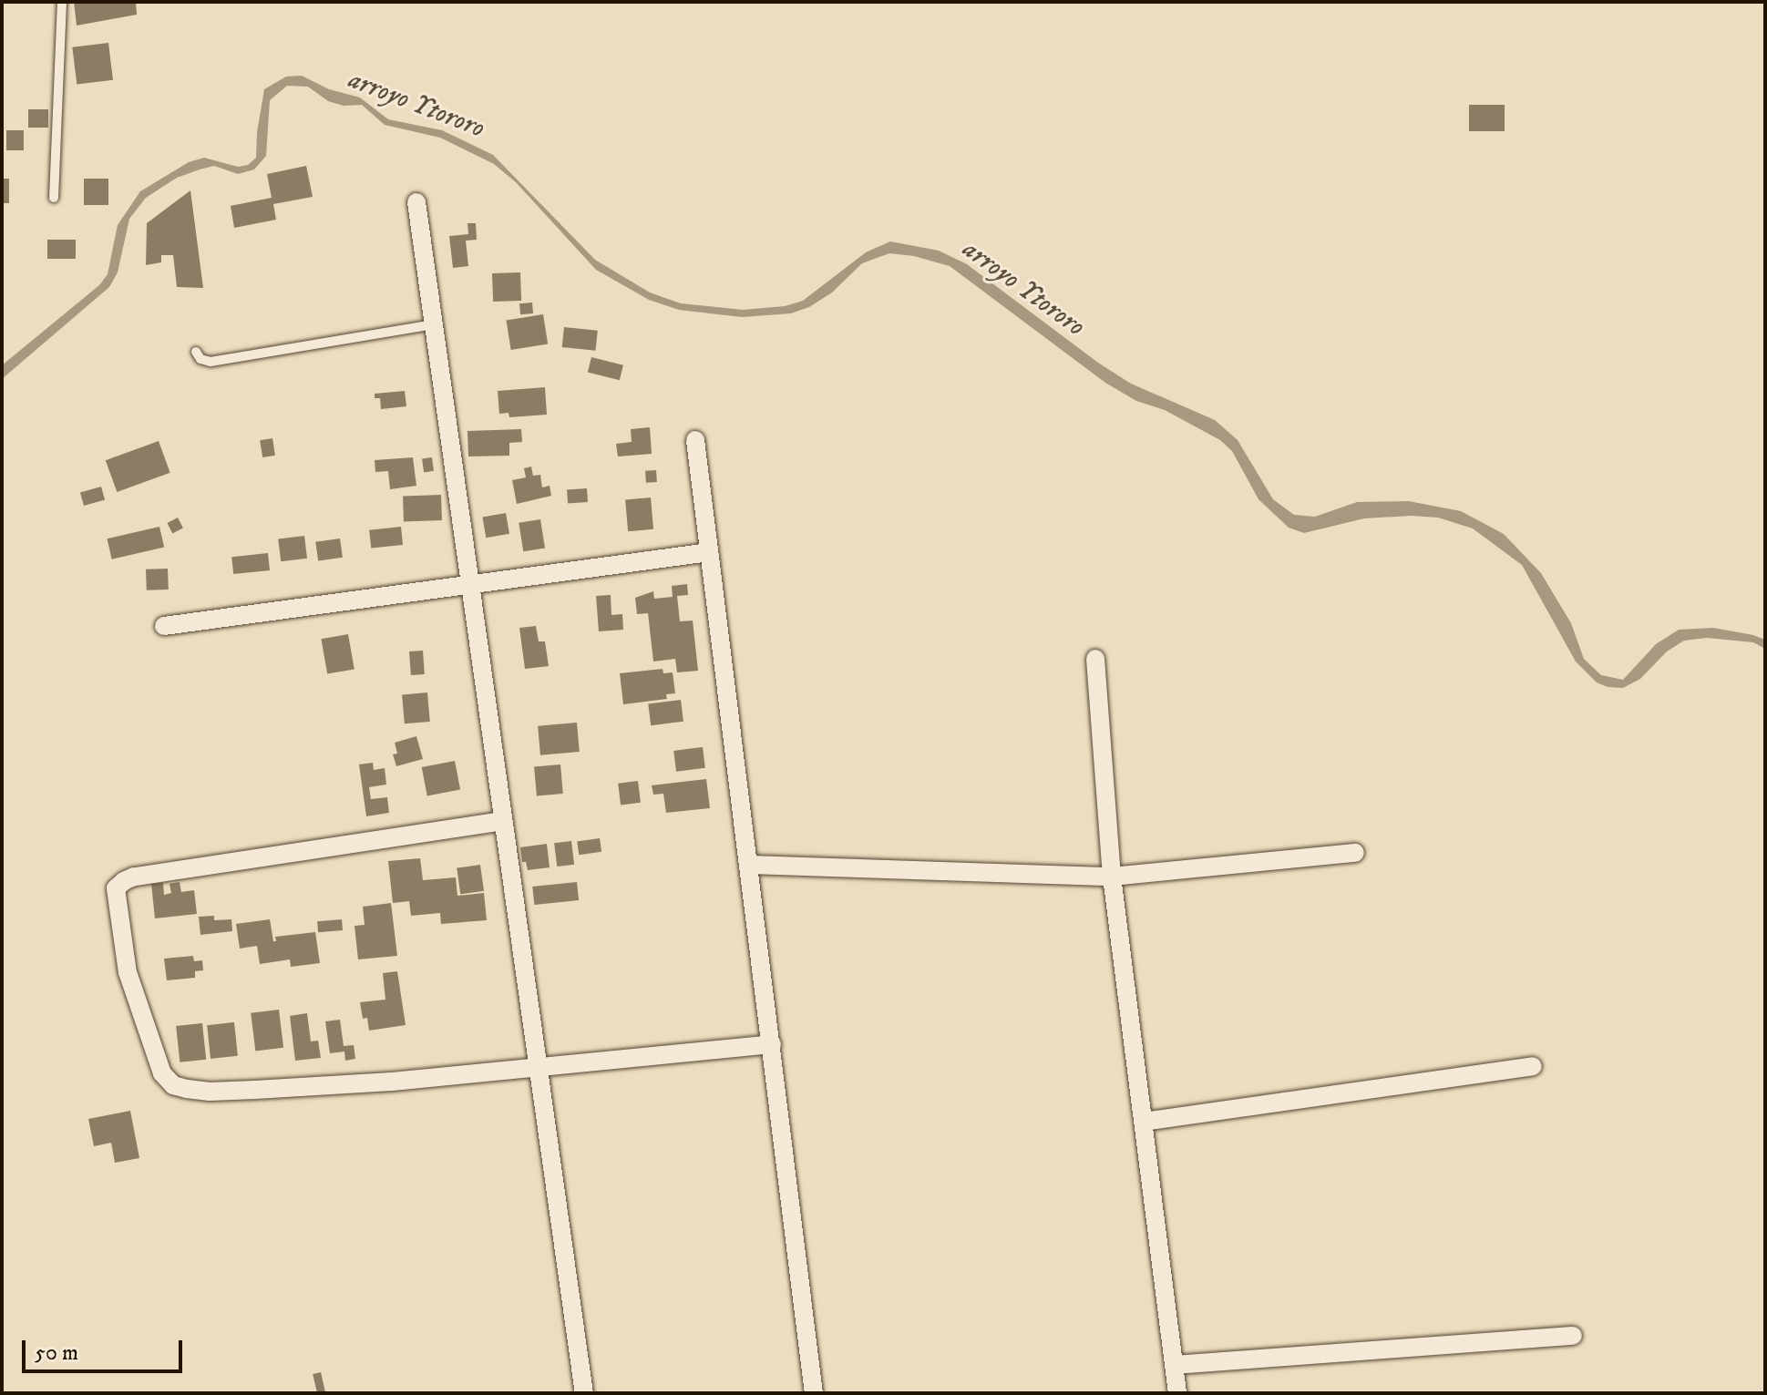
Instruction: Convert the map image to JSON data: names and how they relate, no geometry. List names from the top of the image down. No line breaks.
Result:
{"water":["arroyo Ytororo"],"scale_bar":"50 m"}
